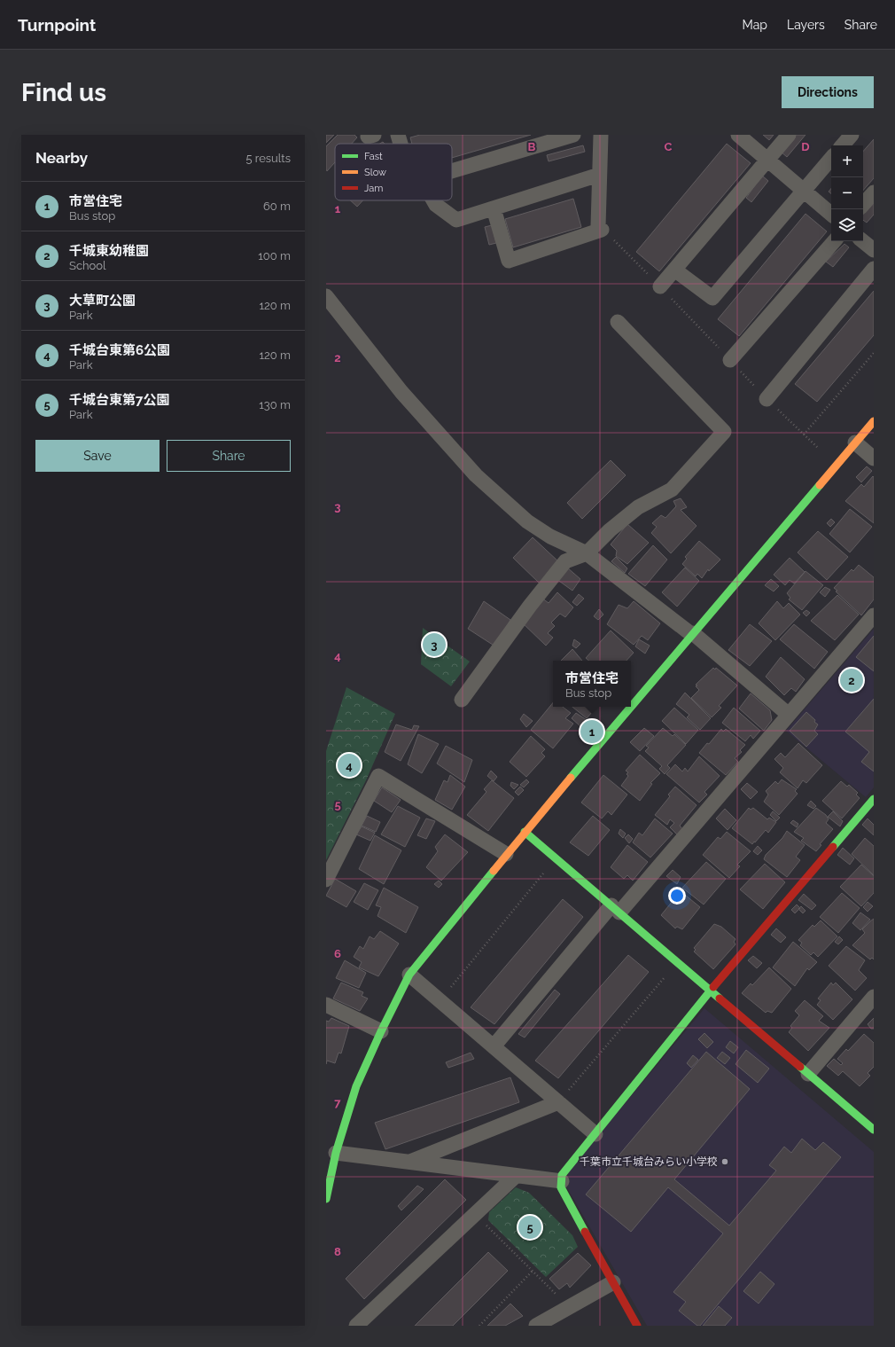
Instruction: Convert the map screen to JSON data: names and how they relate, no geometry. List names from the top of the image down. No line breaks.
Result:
{"places":["千葉市立千城台みらい小学校"],"legend":["Fast","Slow","Jam"],"page":{"header":"Turnpoint","nav":["Map","Layers","Share"],"buttons":["Directions",["Save","Share"]],"title":"Find us","heading":["Nearby","5 results"],"map_buttons":["+","−"],"list":[{"mark":"1","name":"市営住宅","note":"Bus stop","value":"60 m"},{"mark":"2","name":"千城東幼稚園","note":"School","value":"100 m"},{"mark":"3","name":"大草町公園","note":"Park","value":"120 m"},{"mark":"4","name":"千城台東第6公園","note":"Park","value":"120 m"},{"mark":"5","name":"千城台東第7公園","note":"Park","value":"130 m"}],"pins":["3","2","1","4","5"],"popup":["市営住宅","Bus stop"]},"grid":{"columns":["B","C","D"],"rows":["1","2","3","4","5","6","7","8"]}}
